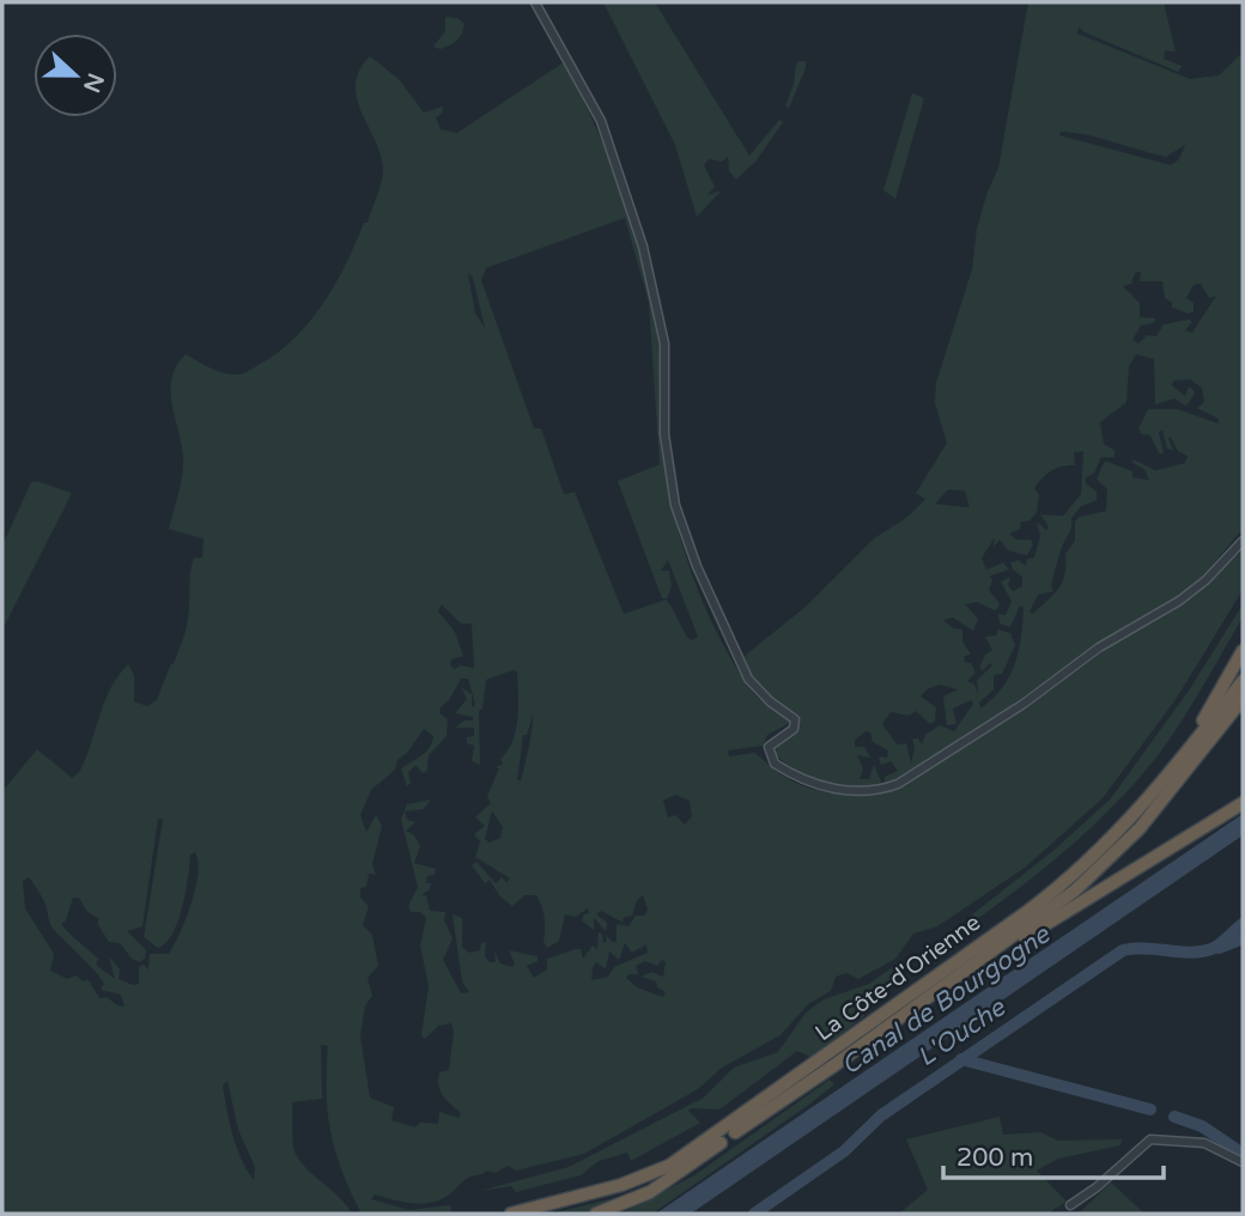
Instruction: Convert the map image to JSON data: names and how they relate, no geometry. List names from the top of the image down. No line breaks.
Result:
{"streets":{"highway":["La Côte-d'Orienne"]},"water":["Canal de Bourgogne","L'Ouche"],"scale_bar":"200 m","north":"right"}
